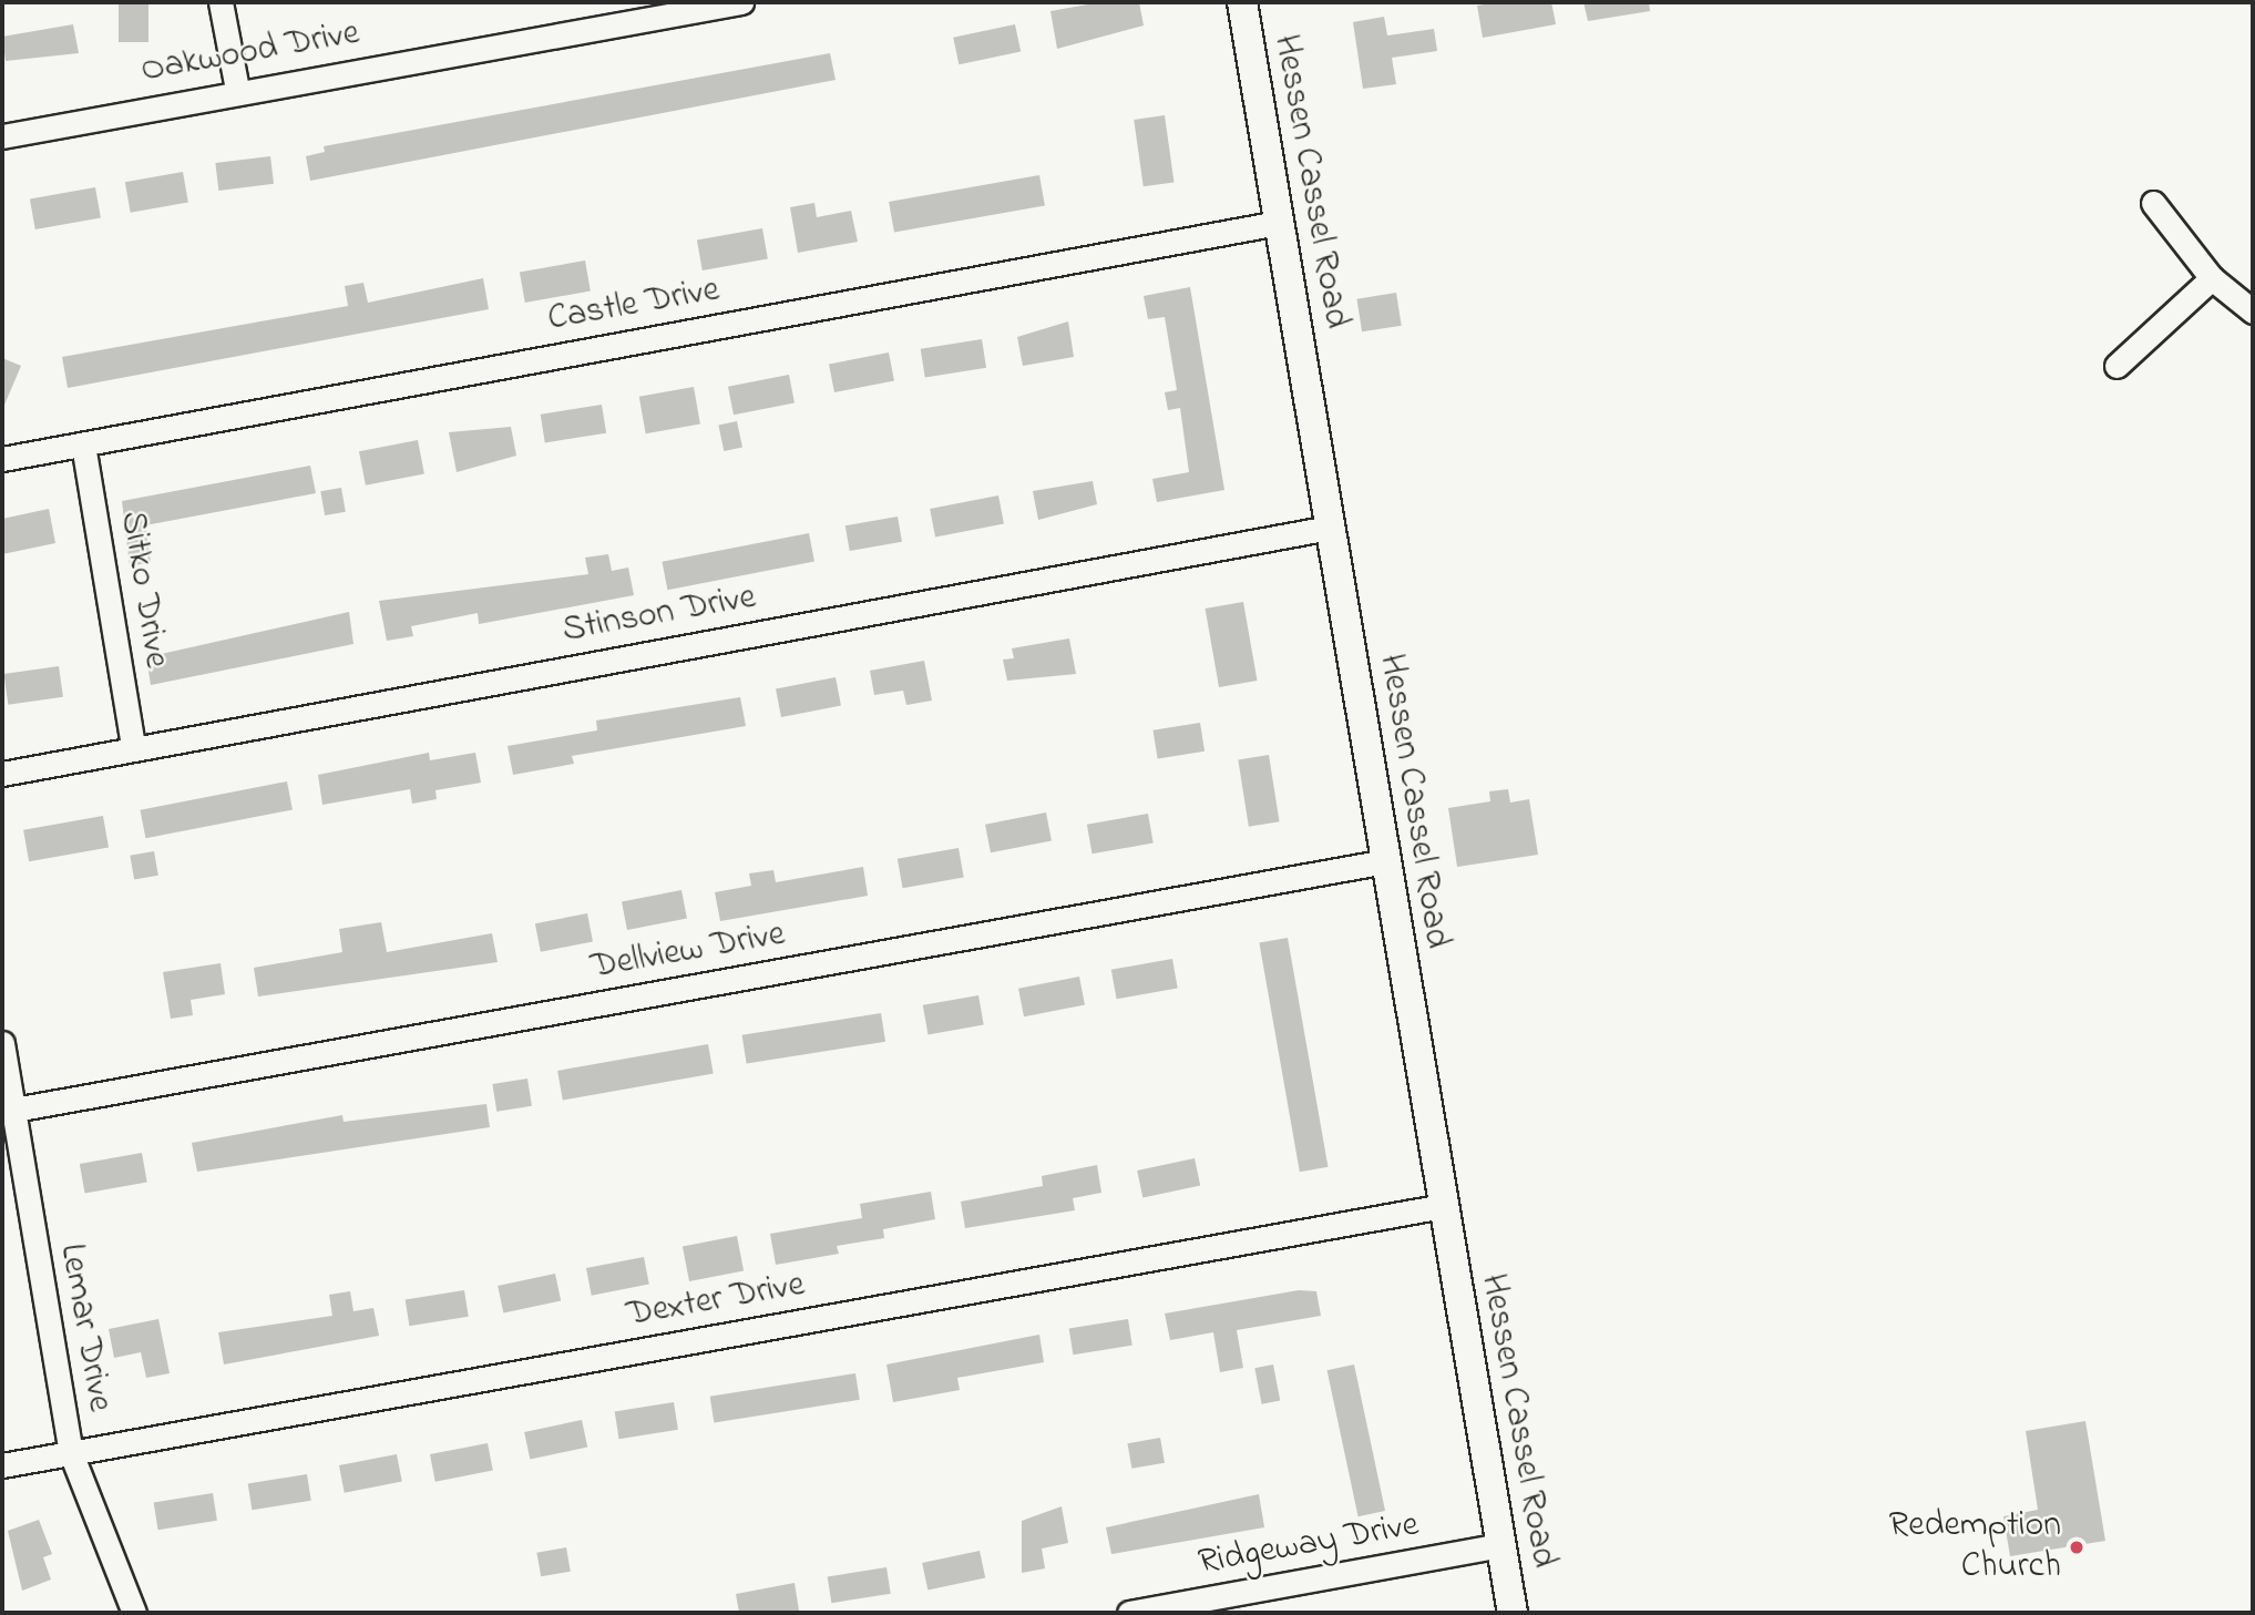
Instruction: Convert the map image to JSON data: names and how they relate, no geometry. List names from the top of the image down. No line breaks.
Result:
{"streets":{"main road":["Hessen Cassel Road"],"street":["Oakwood Drive","Castle Drive","Sitko Drive","Stinson Drive","Dellview Drive","Dexter Drive","Lemar Drive","Ridgeway Drive"]},"crossings":[["Hessen Cassel Road","Castle Drive"],["Hessen Cassel Road","Stinson Drive"],["Hessen Cassel Road","Dellview Drive"],["Hessen Cassel Road","Dexter Drive"],["Hessen Cassel Road","Ridgeway Drive"],["Castle Drive","Sitko Drive"],["Sitko Drive","Stinson Drive"],["Dellview Drive","Lemar Drive"],["Dexter Drive","Lemar Drive"]],"places":["Redemption Church"]}
